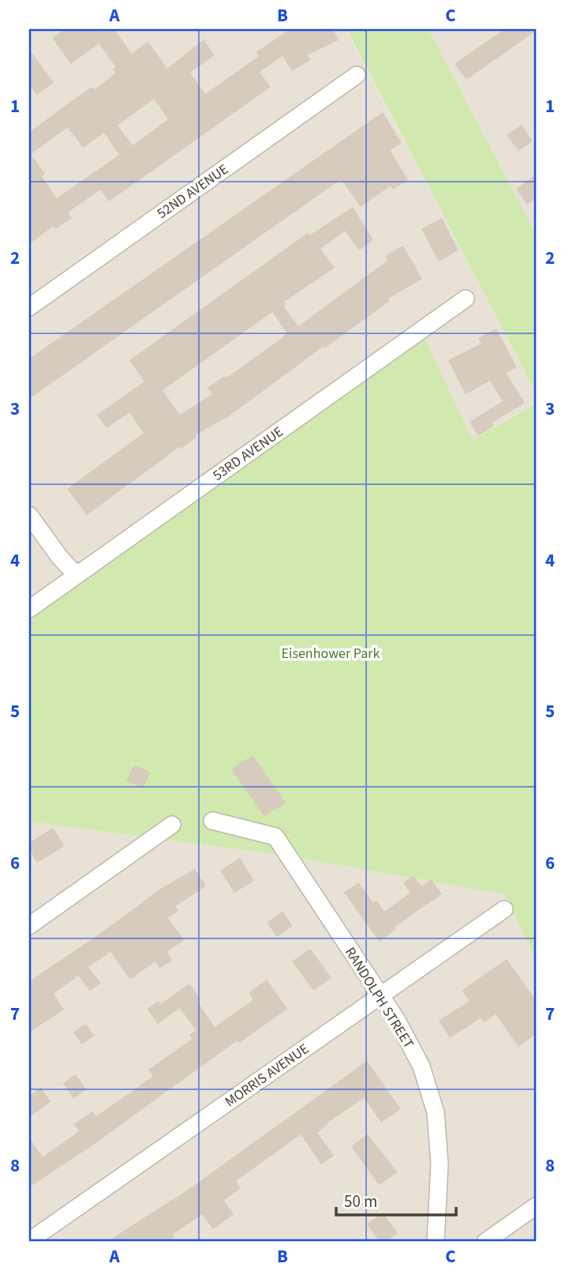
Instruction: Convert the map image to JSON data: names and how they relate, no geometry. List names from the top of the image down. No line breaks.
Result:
{"streets":{"street":["52ND AVENUE","53RD AVENUE","RANDOLPH STREET","MORRIS AVENUE"]},"crossings":[["RANDOLPH STREET","MORRIS AVENUE"]],"parks":["Eisenhower Park"],"scale_bar":"50 m","grid":{"columns":["A","B","C"],"rows":["1","2","3","4","5","6","7","8"]}}
